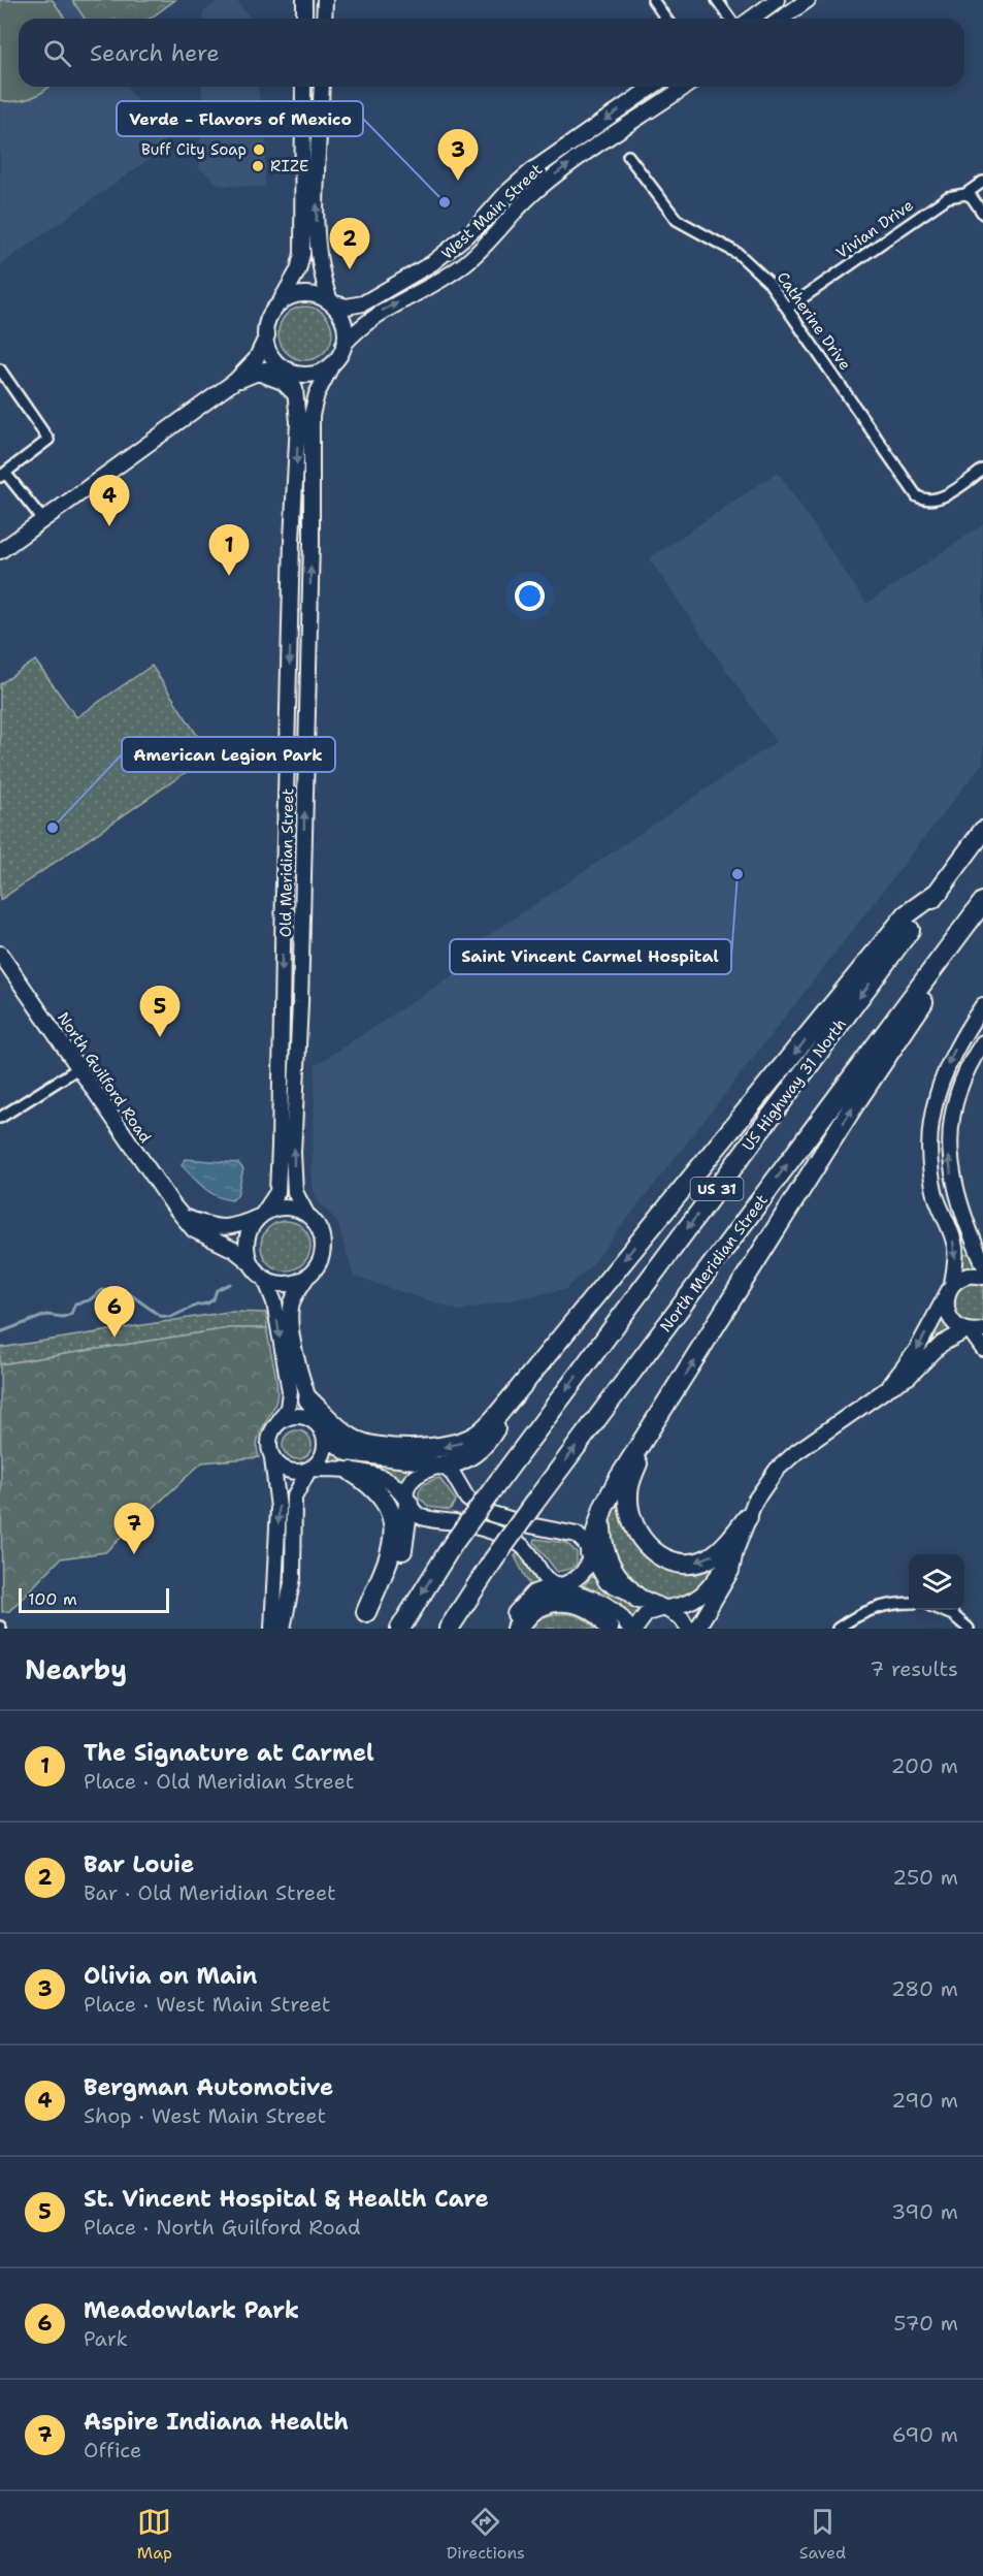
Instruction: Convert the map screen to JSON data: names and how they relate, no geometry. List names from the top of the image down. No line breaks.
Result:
{"streets":{"highway":["US Highway 31 North","US 31","North Meridian Street"],"main road":["West Main Street","Old Meridian Street","North Guilford Road"],"street":["Vivian Drive","Catherine Drive"]},"crossings":[["West Main Street","Old Meridian Street"],["Vivian Drive","Catherine Drive"],["Old Meridian Street","North Guilford Road"]],"places":["Buff City Soap","RIZE","Verde - Flavors of Mexico","American Legion Park","Saint Vincent Carmel Hospital"],"scale_bar":"100 m","page":{"search":"Search here","pins":["3","2","4","1","5","6","7"],"scale":"100 m","heading":["Nearby","7 results"],"list":[{"mark":"1","name":"The Signature at Carmel","note":"Place · Old Meridian Street","value":"200 m"},{"mark":"2","name":"Bar Louie","note":"Bar · Old Meridian Street","value":"250 m"},{"mark":"3","name":"Olivia on Main","note":"Place · West Main Street","value":"280 m"},{"mark":"4","name":"Bergman Automotive","note":"Shop · West Main Street","value":"290 m"},{"mark":"5","name":"St. Vincent Hospital & Health Care","note":"Place · North Guilford Road","value":"390 m"},{"mark":"6","name":"Meadowlark Park","note":"Park","value":"570 m"},{"mark":"7","name":"Aspire Indiana Health","note":"Office","value":"690 m"}],"nav":["Map","Directions","Saved"]}}
